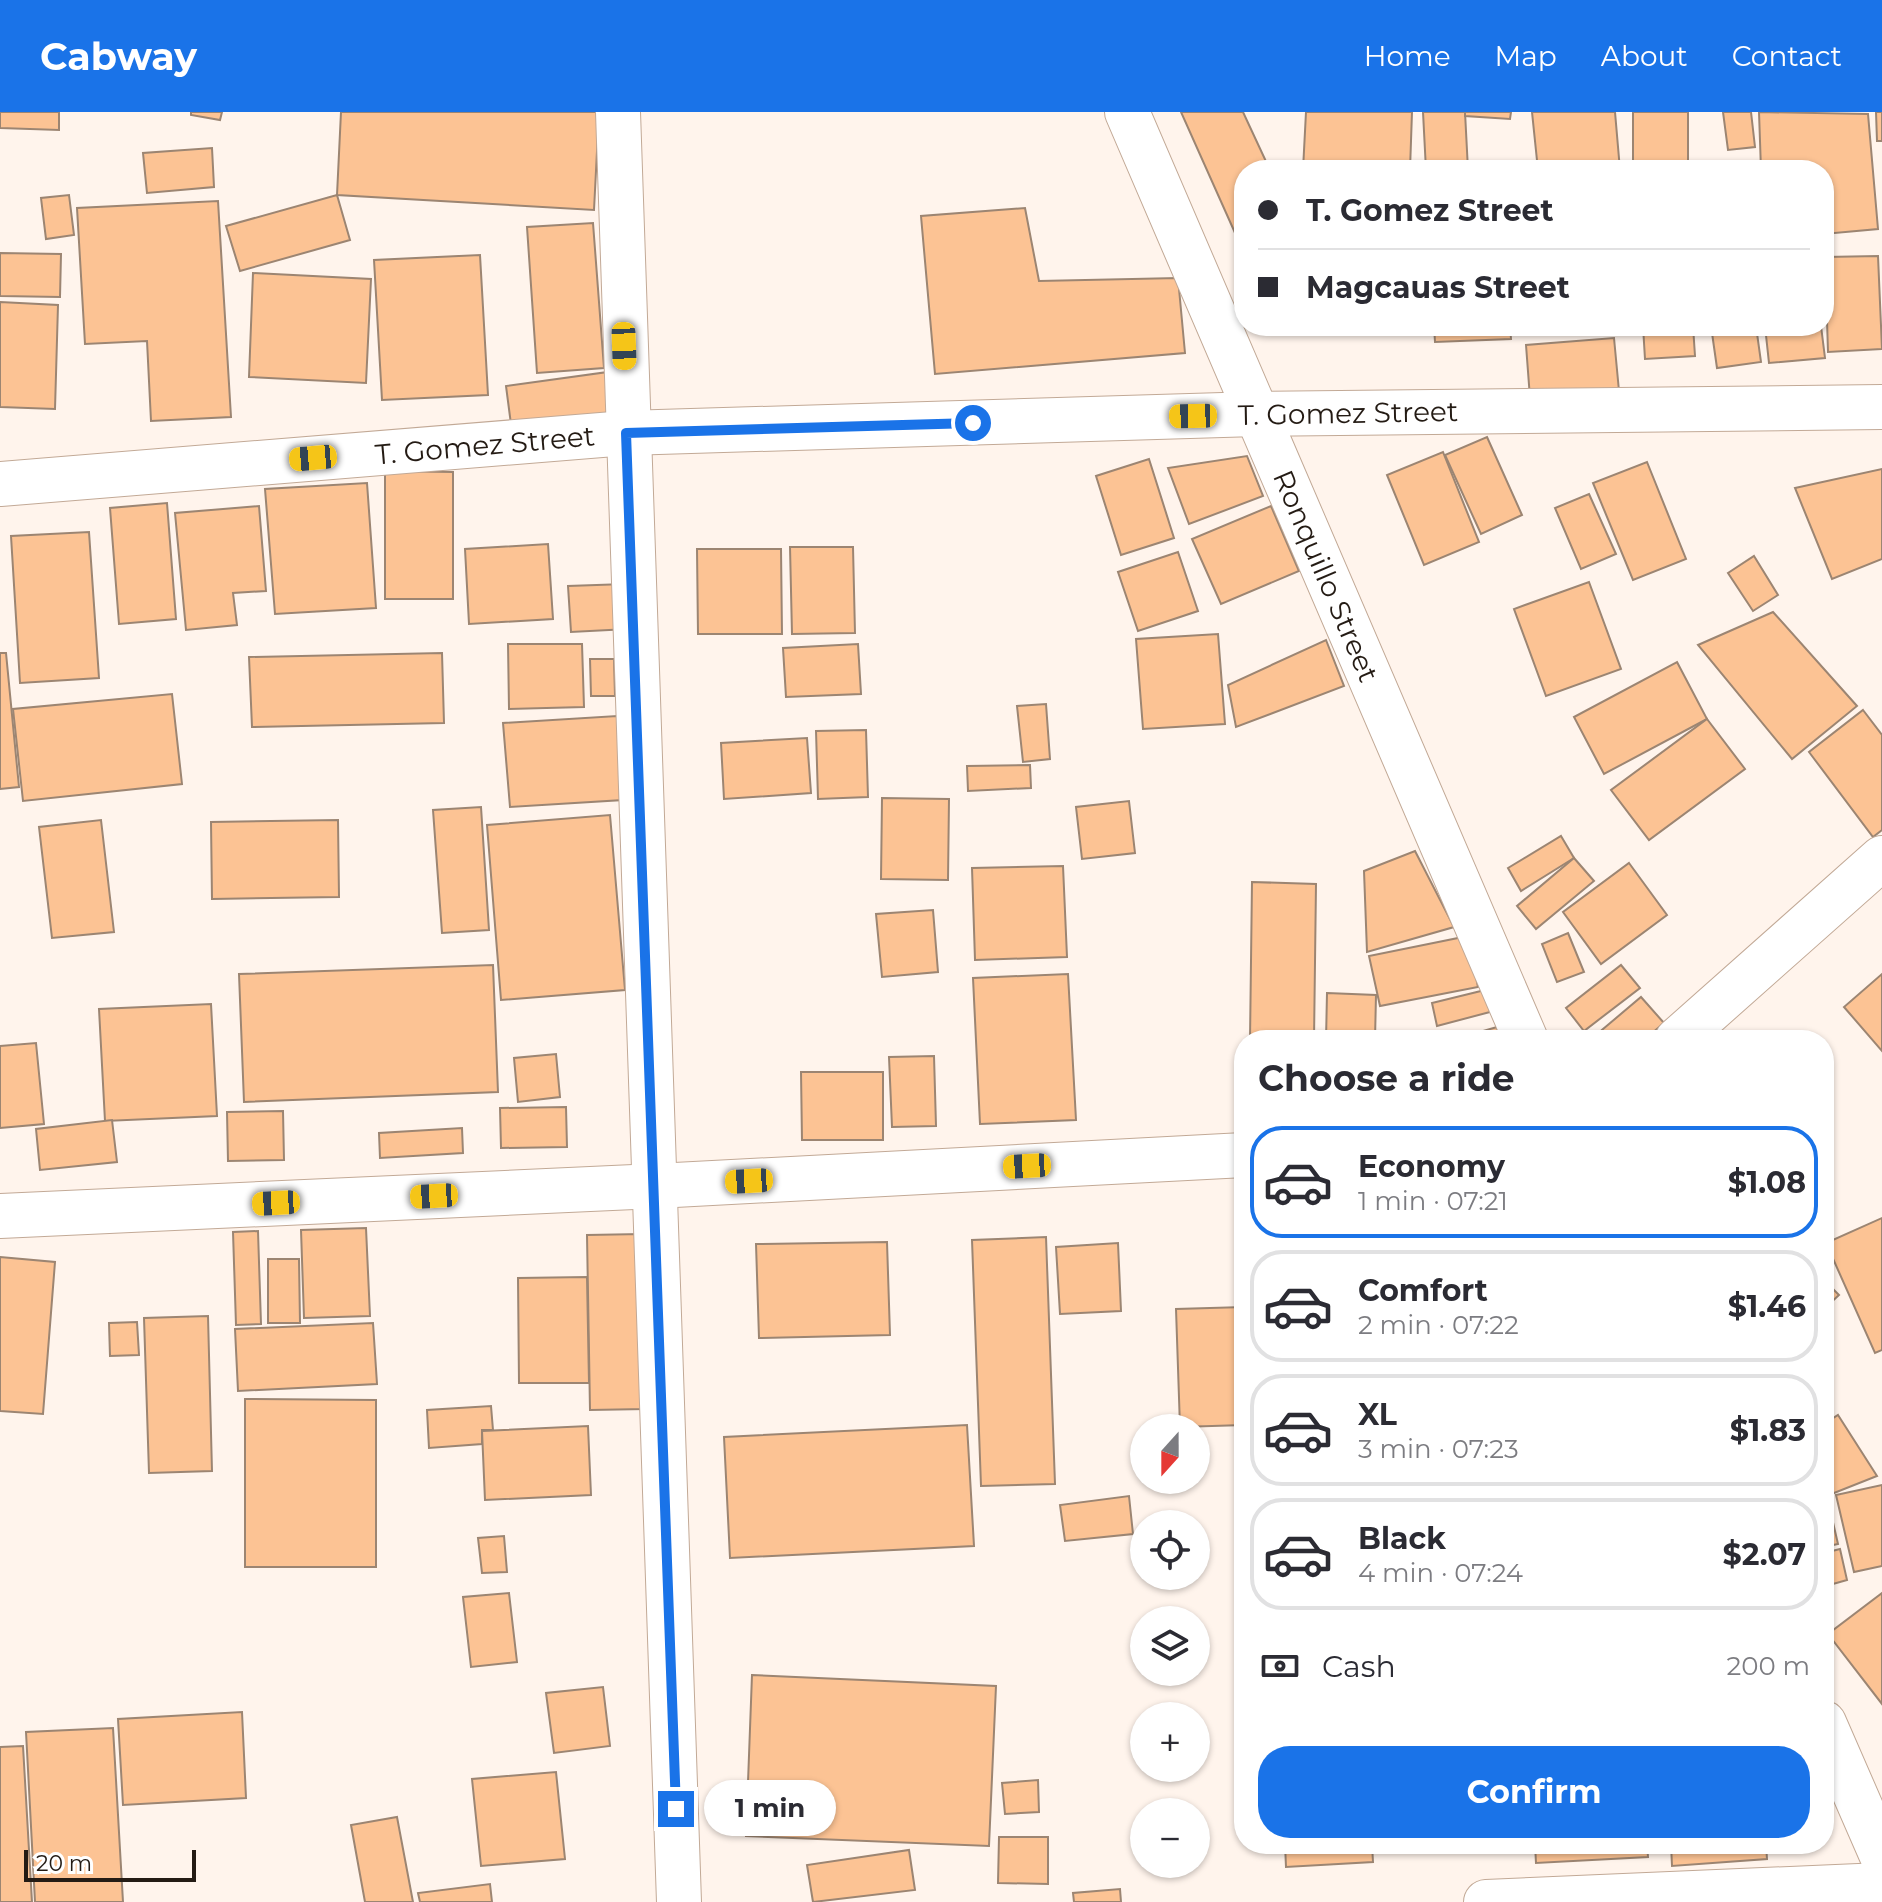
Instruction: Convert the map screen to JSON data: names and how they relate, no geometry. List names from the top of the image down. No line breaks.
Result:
{"streets":{"street":["T. Gomez Street","Ronquillo Street"]},"crossings":[["T. Gomez Street","Ronquillo Street"]],"scale_bar":"20 m","north":"bottom","page":{"header":"Cabway","nav":["Home","Map","About","Contact"],"banner":["T. Gomez Street","Magcauas Street"],"heading":"Choose a ride","list":[{"name":"Economy","note":"1 min · 07:21","value":"$1.08"},{"name":"Comfort","note":"2 min · 07:22","value":"$1.46"},{"name":"XL","note":"3 min · 07:23","value":"$1.83"},{"name":"Black","note":"4 min · 07:24","value":"$2.07"}],"map_buttons":["+","−"],"pay":["Cash","200 m"],"buttons":"Confirm","bubble":"1 min","scale":"20 m"}}
